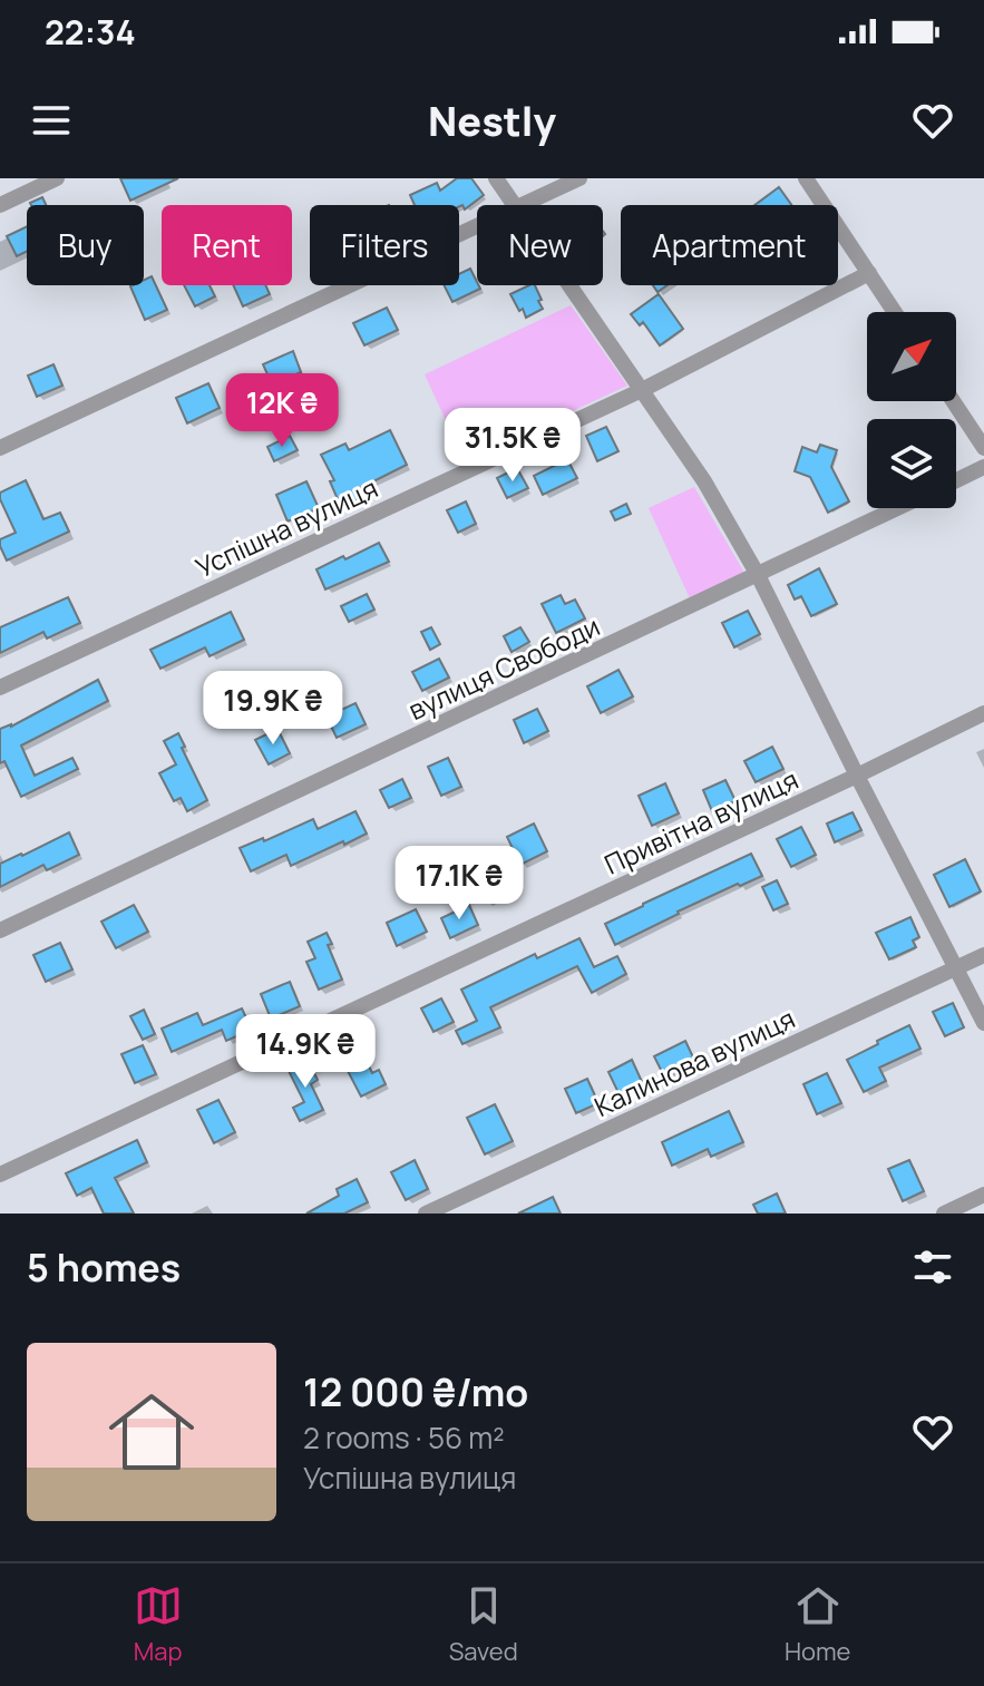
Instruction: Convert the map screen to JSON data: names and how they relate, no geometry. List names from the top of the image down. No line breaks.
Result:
{"streets":{"street":["Успішна вулиця","вулиця Свободи","Привітна вулиця","Калинова вулиця"]},"north":"top right","page":{"status":"22:34","header":"Nestly","chip":["Buy","Rent","Filters","New","Apartment"],"price":["12K ₴","31.5K ₴","19.9K ₴","17.1K ₴","14.9K ₴"],"heading":"5 homes","list":[{"name":"12 000 ₴/mo","note":"2 rooms · 56 m² · Успішна вулиця"}],"tabs":["Map","Saved","Home"]}}
